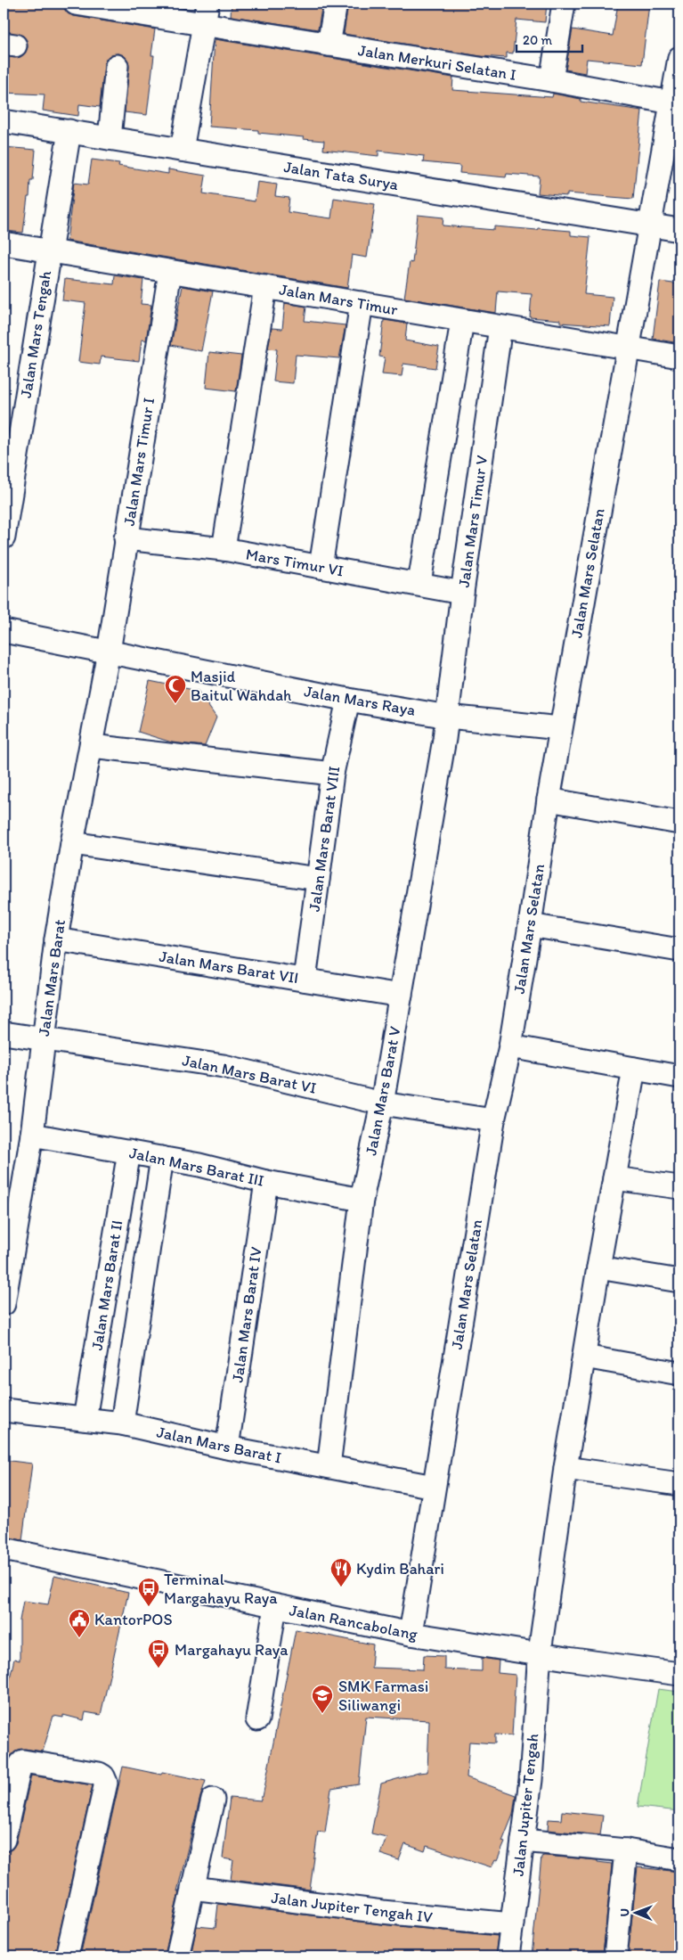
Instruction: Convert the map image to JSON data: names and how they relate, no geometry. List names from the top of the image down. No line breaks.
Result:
{"streets":{"street":["Jalan Merkuri Selatan I","Jalan Tata Surya","Jalan Mars Timur","Jalan Mars Tengah","Jalan Mars Timur I","Jalan Mars Timur V","Mars Timur VI","Jalan Mars Selatan","Jalan Mars Raya","Jalan Mars Barat VIII","Jalan Mars Barat VII","Jalan Mars Barat","Jalan Mars Barat VI","Jalan Mars Barat V","Jalan Mars Barat III","Jalan Mars Barat II","Jalan Mars Barat IV","Jalan Mars Barat I","Jalan Rancabolang","Jalan Jupiter Tengah","Jalan Jupiter Tengah IV"]},"crossings":[["Jalan Merkuri Selatan I","Jalan Mars Selatan"],["Jalan Tata Surya","Jalan Mars Tengah"],["Jalan Tata Surya","Jalan Mars Selatan"],["Jalan Mars Timur","Jalan Mars Tengah"],["Jalan Mars Timur","Jalan Mars Timur I"],["Jalan Mars Timur","Jalan Mars Timur V"],["Jalan Mars Timur","Jalan Mars Selatan"],["Jalan Mars Timur I","Mars Timur VI"],["Jalan Mars Timur I","Jalan Mars Raya"],["Jalan Mars Timur I","Jalan Mars Barat"],["Jalan Mars Timur V","Mars Timur VI"],["Jalan Mars Timur V","Jalan Mars Raya"],["Jalan Mars Timur V","Jalan Mars Barat V"],["Jalan Mars Selatan","Jalan Mars Raya"],["Jalan Mars Selatan","Jalan Mars Barat VI"],["Jalan Mars Selatan","Jalan Mars Barat I"],["Jalan Mars Selatan","Jalan Rancabolang"],["Jalan Mars Raya","Jalan Mars Barat VIII"],["Jalan Mars Raya","Jalan Mars Barat"],["Jalan Mars Raya","Jalan Mars Barat V"],["Jalan Mars Barat VIII","Jalan Mars Barat VII"],["Jalan Mars Barat VII","Jalan Mars Barat"],["Jalan Mars Barat VII","Jalan Mars Barat V"],["Jalan Mars Barat","Jalan Mars Barat VI"],["Jalan Mars Barat","Jalan Mars Barat III"],["Jalan Mars Barat VI","Jalan Mars Barat V"],["Jalan Mars Barat V","Jalan Mars Barat III"],["Jalan Mars Barat V","Jalan Mars Barat I"],["Jalan Mars Barat III","Jalan Mars Barat II"],["Jalan Mars Barat III","Jalan Mars Barat IV"],["Jalan Mars Barat II","Jalan Mars Barat I"],["Jalan Mars Barat IV","Jalan Mars Barat I"],["Jalan Rancabolang","Jalan Jupiter Tengah"],["Jalan Jupiter Tengah","Jalan Jupiter Tengah IV"]],"places":{"mosque":["Masjid Baitul Wahdah"],"restaurant":["Kydin Bahari"],"bus stop":["Terminal Margahayu Raya","Margahayu Raya"],"public building":["KantorPOS"],"school or university":["SMK Farmasi Siliwangi"]},"scale_bar":"20 m","north":"left"}
